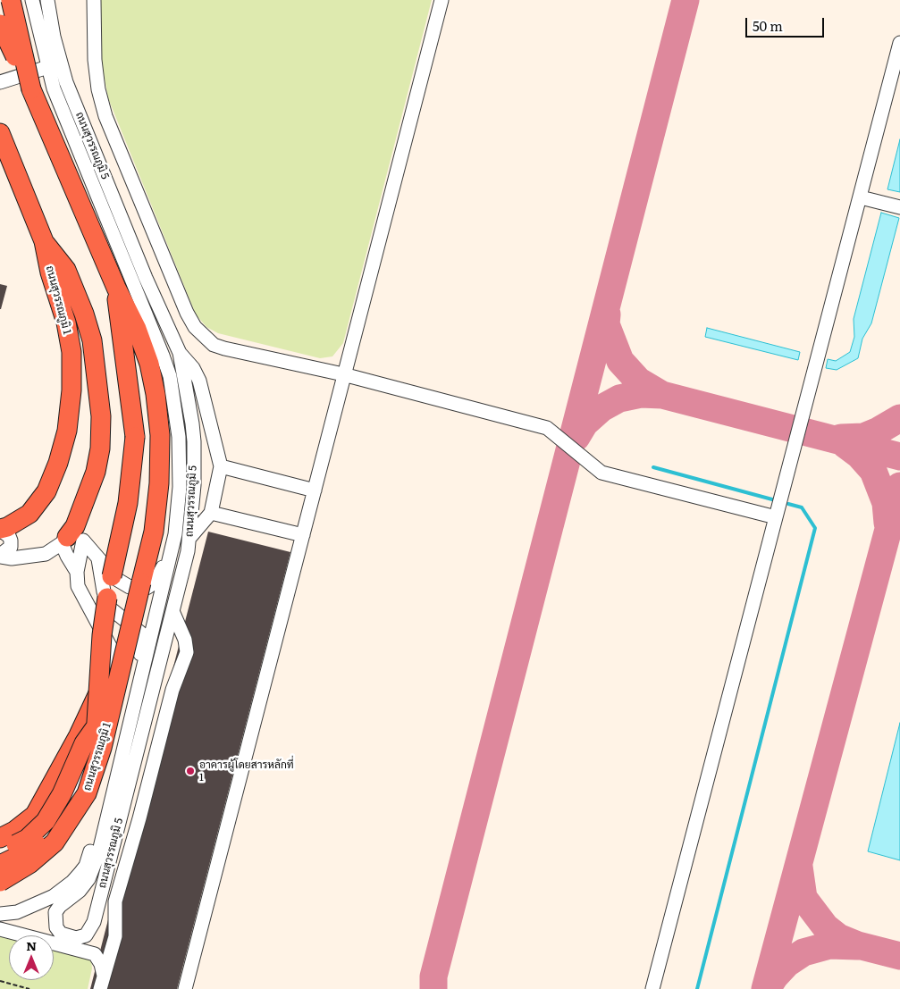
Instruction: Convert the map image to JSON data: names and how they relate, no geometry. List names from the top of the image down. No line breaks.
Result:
{"streets":{"highway":["ถนนสุวรรณภูมิ 1"],"street":["ถนนสุวรรณภูมิ 5"]},"places":["อาคารผู้โดยสารหลักที่ 1"],"scale_bar":"50 m","north":"top"}
